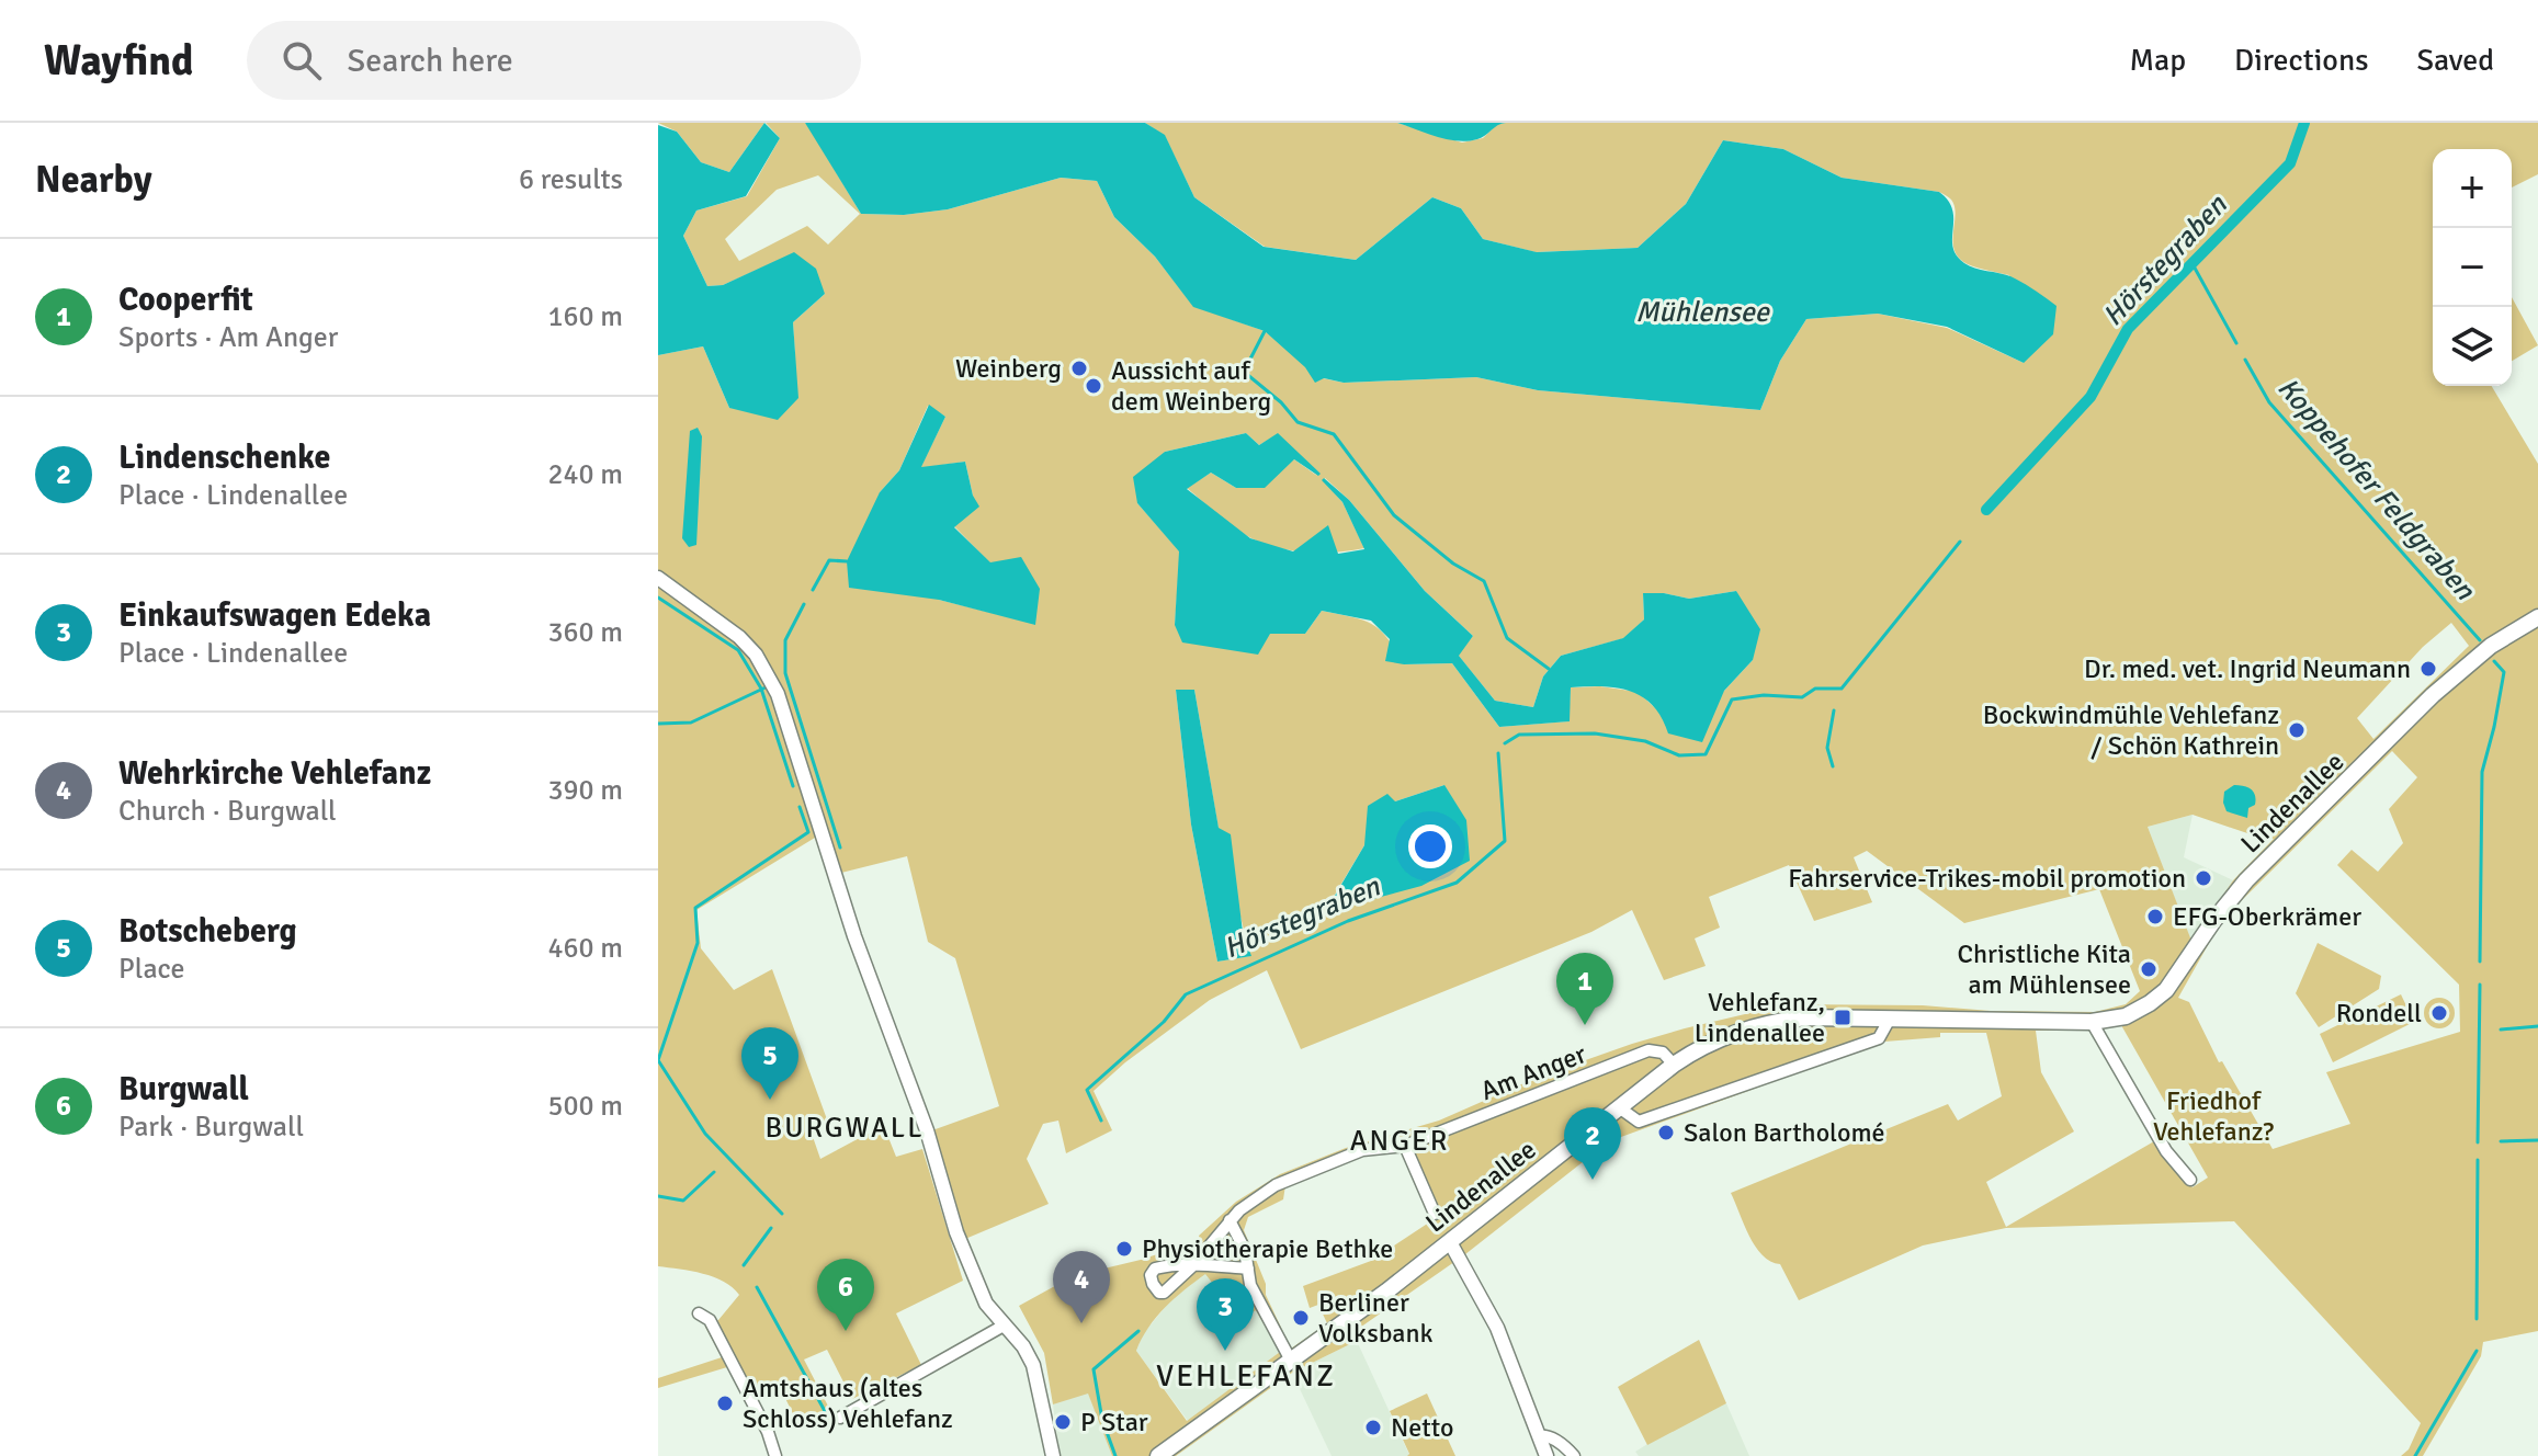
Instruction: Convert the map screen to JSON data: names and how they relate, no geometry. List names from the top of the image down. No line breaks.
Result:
{"streets":{"main road":["Lindenallee"],"street":["Am Anger"]},"crossings":[["Lindenallee","Am Anger"]],"districts":["BURGWALL","ANGER","VEHLEFANZ"],"water":["Hörstegraben","Mühlensee","Koppehofer Feldgraben"],"parks":["Friedhof Vehlefanz?"],"places":{"other":["Weinberg","Aussicht auf dem Weinberg","Dr. med. vet. Ingrid Neumann","Bockwindmühle Vehlefanz / Schön Kathrein","Fahrservice-Trikes-mobil promotion","EFG-Oberkrämer","Christliche Kita am Mühlensee","Rondell","Salon Bartholomé","Physiotherapie Bethke","Berliner Volksbank","Amtshaus (altes Schloss) Vehlefanz","P Star","Netto"],"transit":["Vehlefanz, Lindenallee"]},"page":{"header":"Wayfind","search":"Search here","nav":["Map","Directions","Saved"],"heading":["Nearby","6 results"],"map_buttons":["+","−"],"list":[{"mark":"1","name":"Cooperfit","note":"Sports · Am Anger","value":"160 m"},{"mark":"2","name":"Lindenschenke","note":"Place · Lindenallee","value":"240 m"},{"mark":"3","name":"Einkaufswagen Edeka","note":"Place · Lindenallee","value":"360 m"},{"mark":"4","name":"Wehrkirche Vehlefanz","note":"Church · Burgwall","value":"390 m"},{"mark":"5","name":"Botscheberg","note":"Place","value":"460 m"},{"mark":"6","name":"Burgwall","note":"Park · Burgwall","value":"500 m"}],"pins":["1","5","2","4","6","3"]}}
